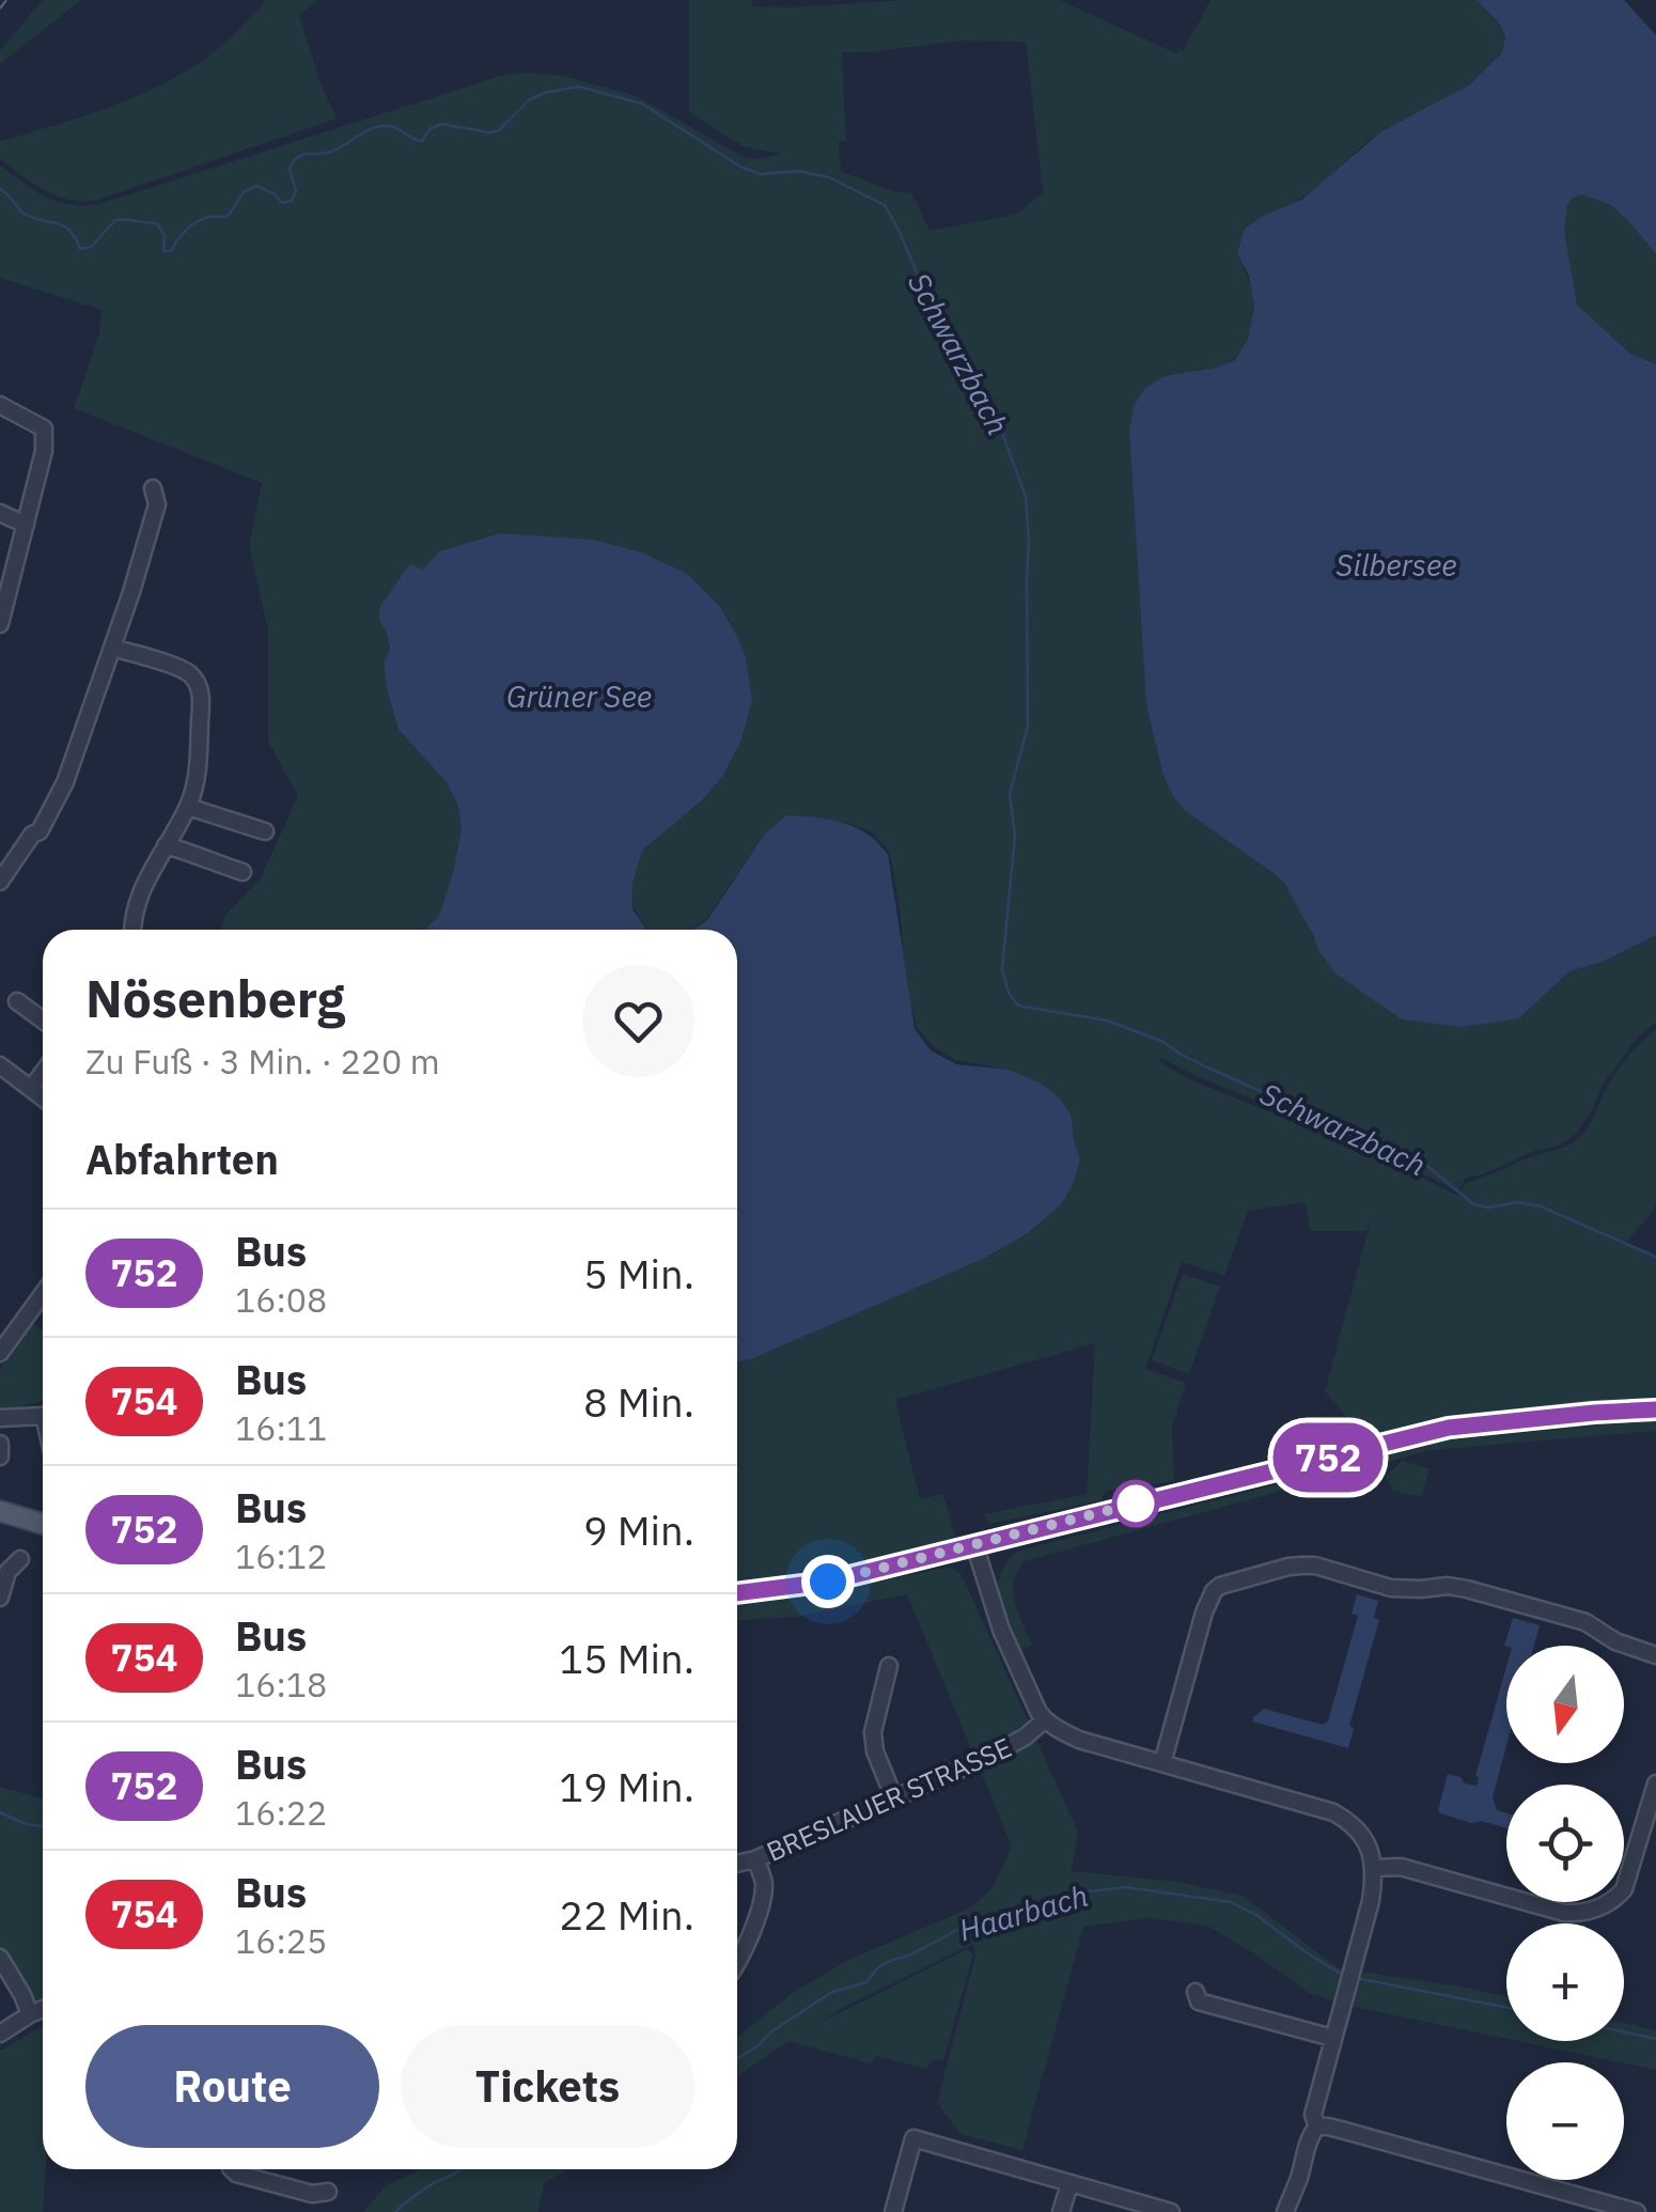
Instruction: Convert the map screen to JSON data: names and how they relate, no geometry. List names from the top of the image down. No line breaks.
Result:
{"streets":{"street":["BRESLAUER STRASSE"]},"water":["Schwarzbach","Silbersee","Grüner See","Haarbach"],"lines":["bus line 752"],"north":"bottom","page":{"on_map":"752","heading":[["Nösenberg","Zu Fuß · 3 Min. · 220 m"],"Abfahrten"],"list":[{"mark":"752","name":"Bus","note":"16:08","value":"5 Min."},{"mark":"754","name":"Bus","note":"16:11","value":"8 Min."},{"mark":"752","name":"Bus","note":"16:12","value":"9 Min."},{"mark":"754","name":"Bus","note":"16:18","value":"15 Min."},{"mark":"752","name":"Bus","note":"16:22","value":"19 Min."},{"mark":"754","name":"Bus","note":"16:25","value":"22 Min."}],"map_buttons":["+","−"],"buttons":["Route","Tickets"]}}
